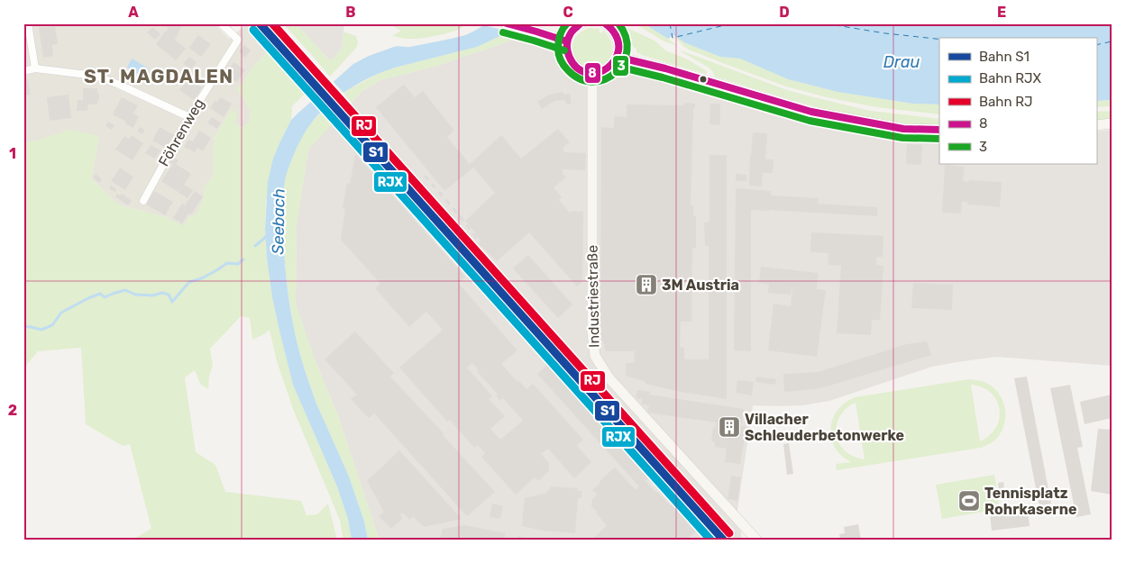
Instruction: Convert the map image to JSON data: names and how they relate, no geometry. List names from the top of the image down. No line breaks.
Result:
{"streets":{"street":["Föhrenweg","Industriestraße"]},"districts":["ST. MAGDALEN"],"water":["Drau","Seebach"],"places":{"building":["3M Austria","Villacher Schleuderbetonwerke"],"sports":["Tennisplatz Rohrkaserne"]},"lines":["rail line S1","rail line RJ","transit line 8","transit line 3","rail line RJX"],"legend":["Bahn S1","Bahn RJX","Bahn RJ","8","3"],"grid":{"columns":["A","B","C","D","E"],"rows":["1","2"]}}
